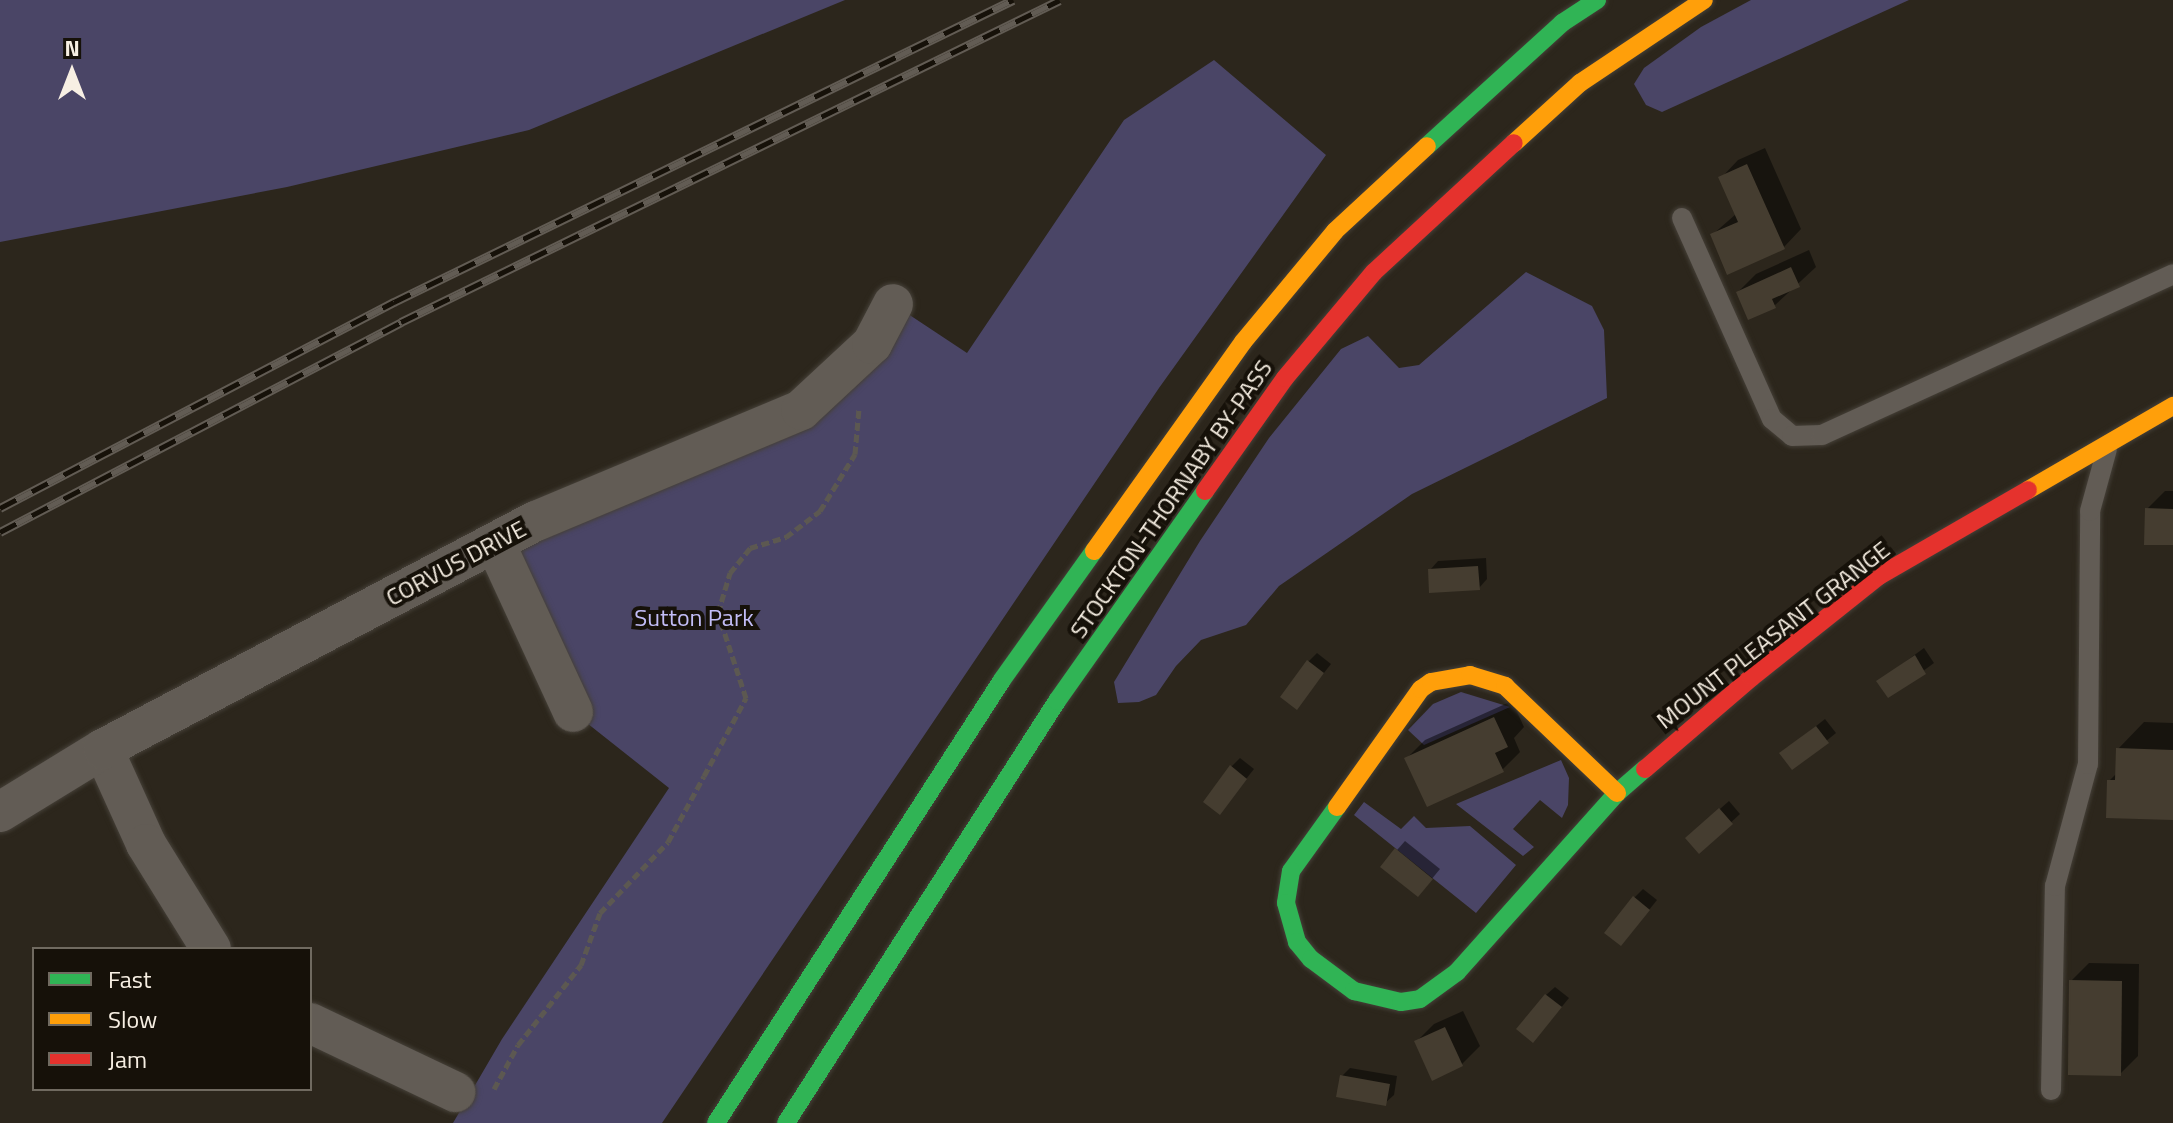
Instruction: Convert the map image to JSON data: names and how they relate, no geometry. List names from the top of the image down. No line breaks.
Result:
{"streets":{"main road":["STOCKTON-THORNABY BY-PASS","MOUNT PLEASANT GRANGE"],"street":["CORVUS DRIVE"]},"parks":["Sutton Park"],"legend":["Fast","Slow","Jam"],"north":"top"}
